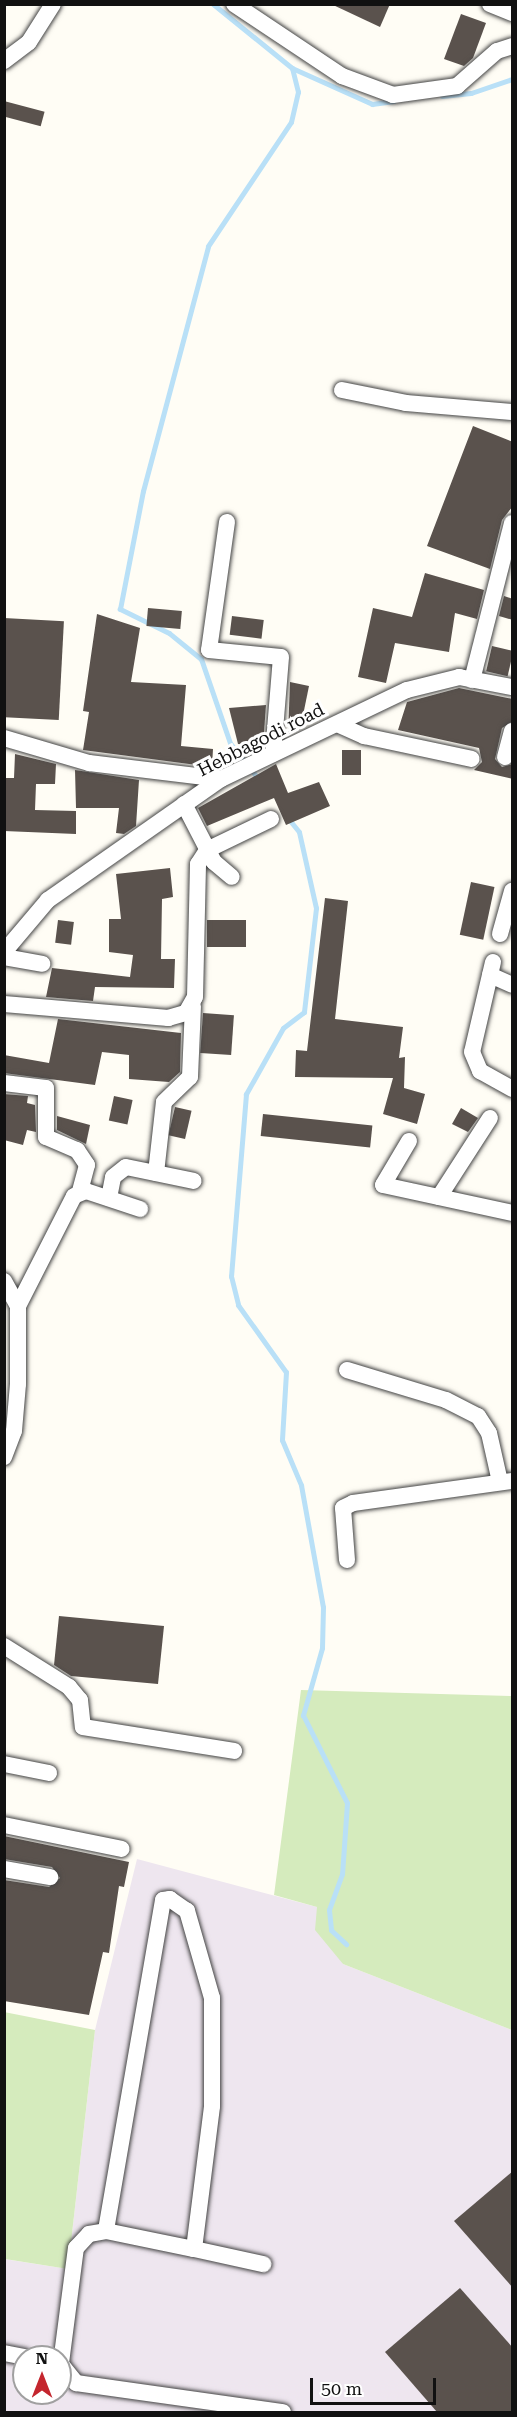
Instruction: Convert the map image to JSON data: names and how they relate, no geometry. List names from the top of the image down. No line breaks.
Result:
{"streets":{"street":["Hebbagodi road"]},"scale_bar":"50 m","north":"top"}
